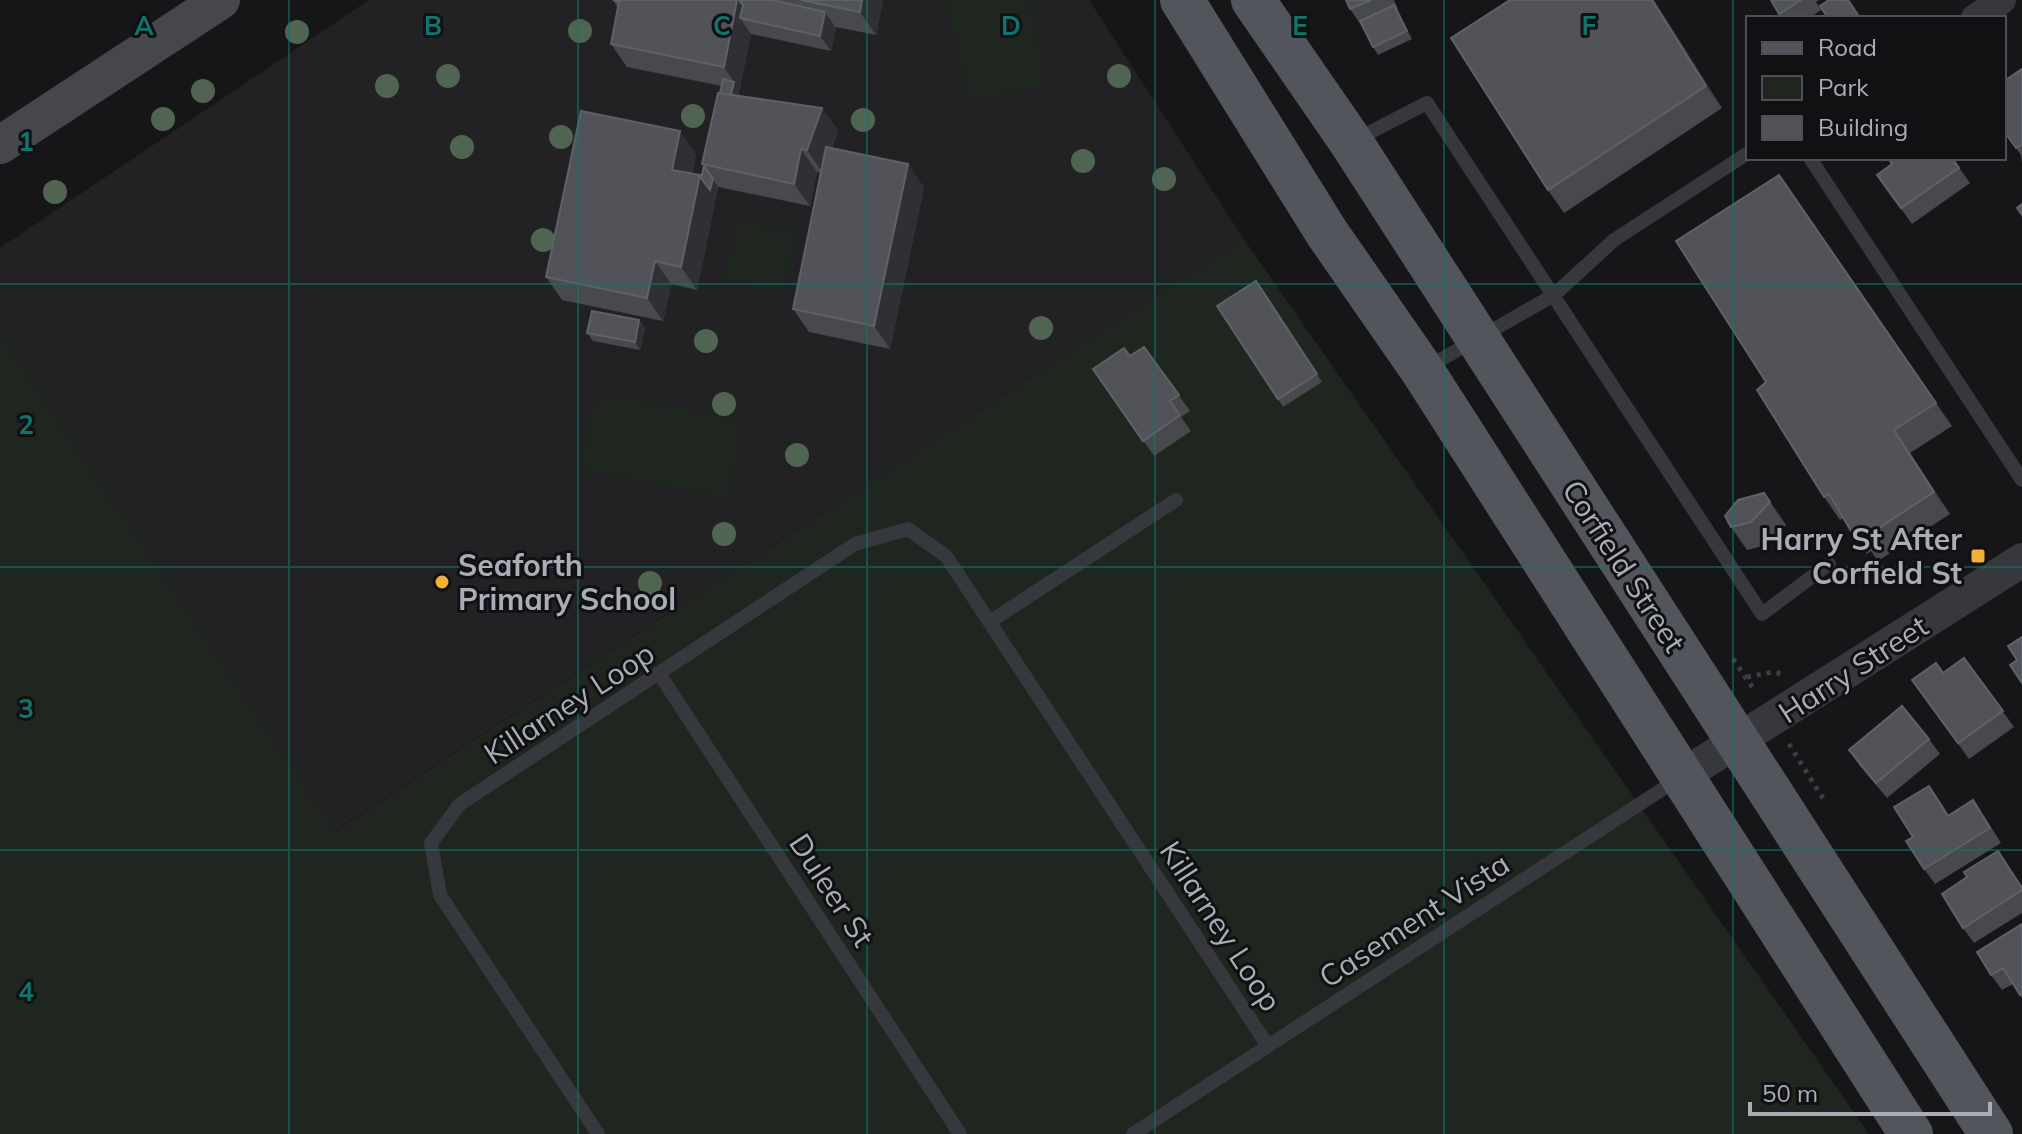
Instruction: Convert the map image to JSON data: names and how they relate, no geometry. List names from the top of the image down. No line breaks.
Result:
{"streets":{"main road":["Corfield Street"],"street":["Harry Street"],"lane":["Killarney Loop","Duleer St","Casement Vista"]},"crossings":[["Corfield Street","Harry Street"],["Harry Street","Casement Vista"],["Killarney Loop","Duleer St"],["Killarney Loop","Casement Vista"]],"places":{"transit":["Harry St After Corfield St"],"other":["Seaforth Primary School"]},"legend":["Road","Park","Building"],"scale_bar":"50 m","grid":{"columns":["A","B","C","D","E","F"],"rows":["1","2","3","4"]}}
